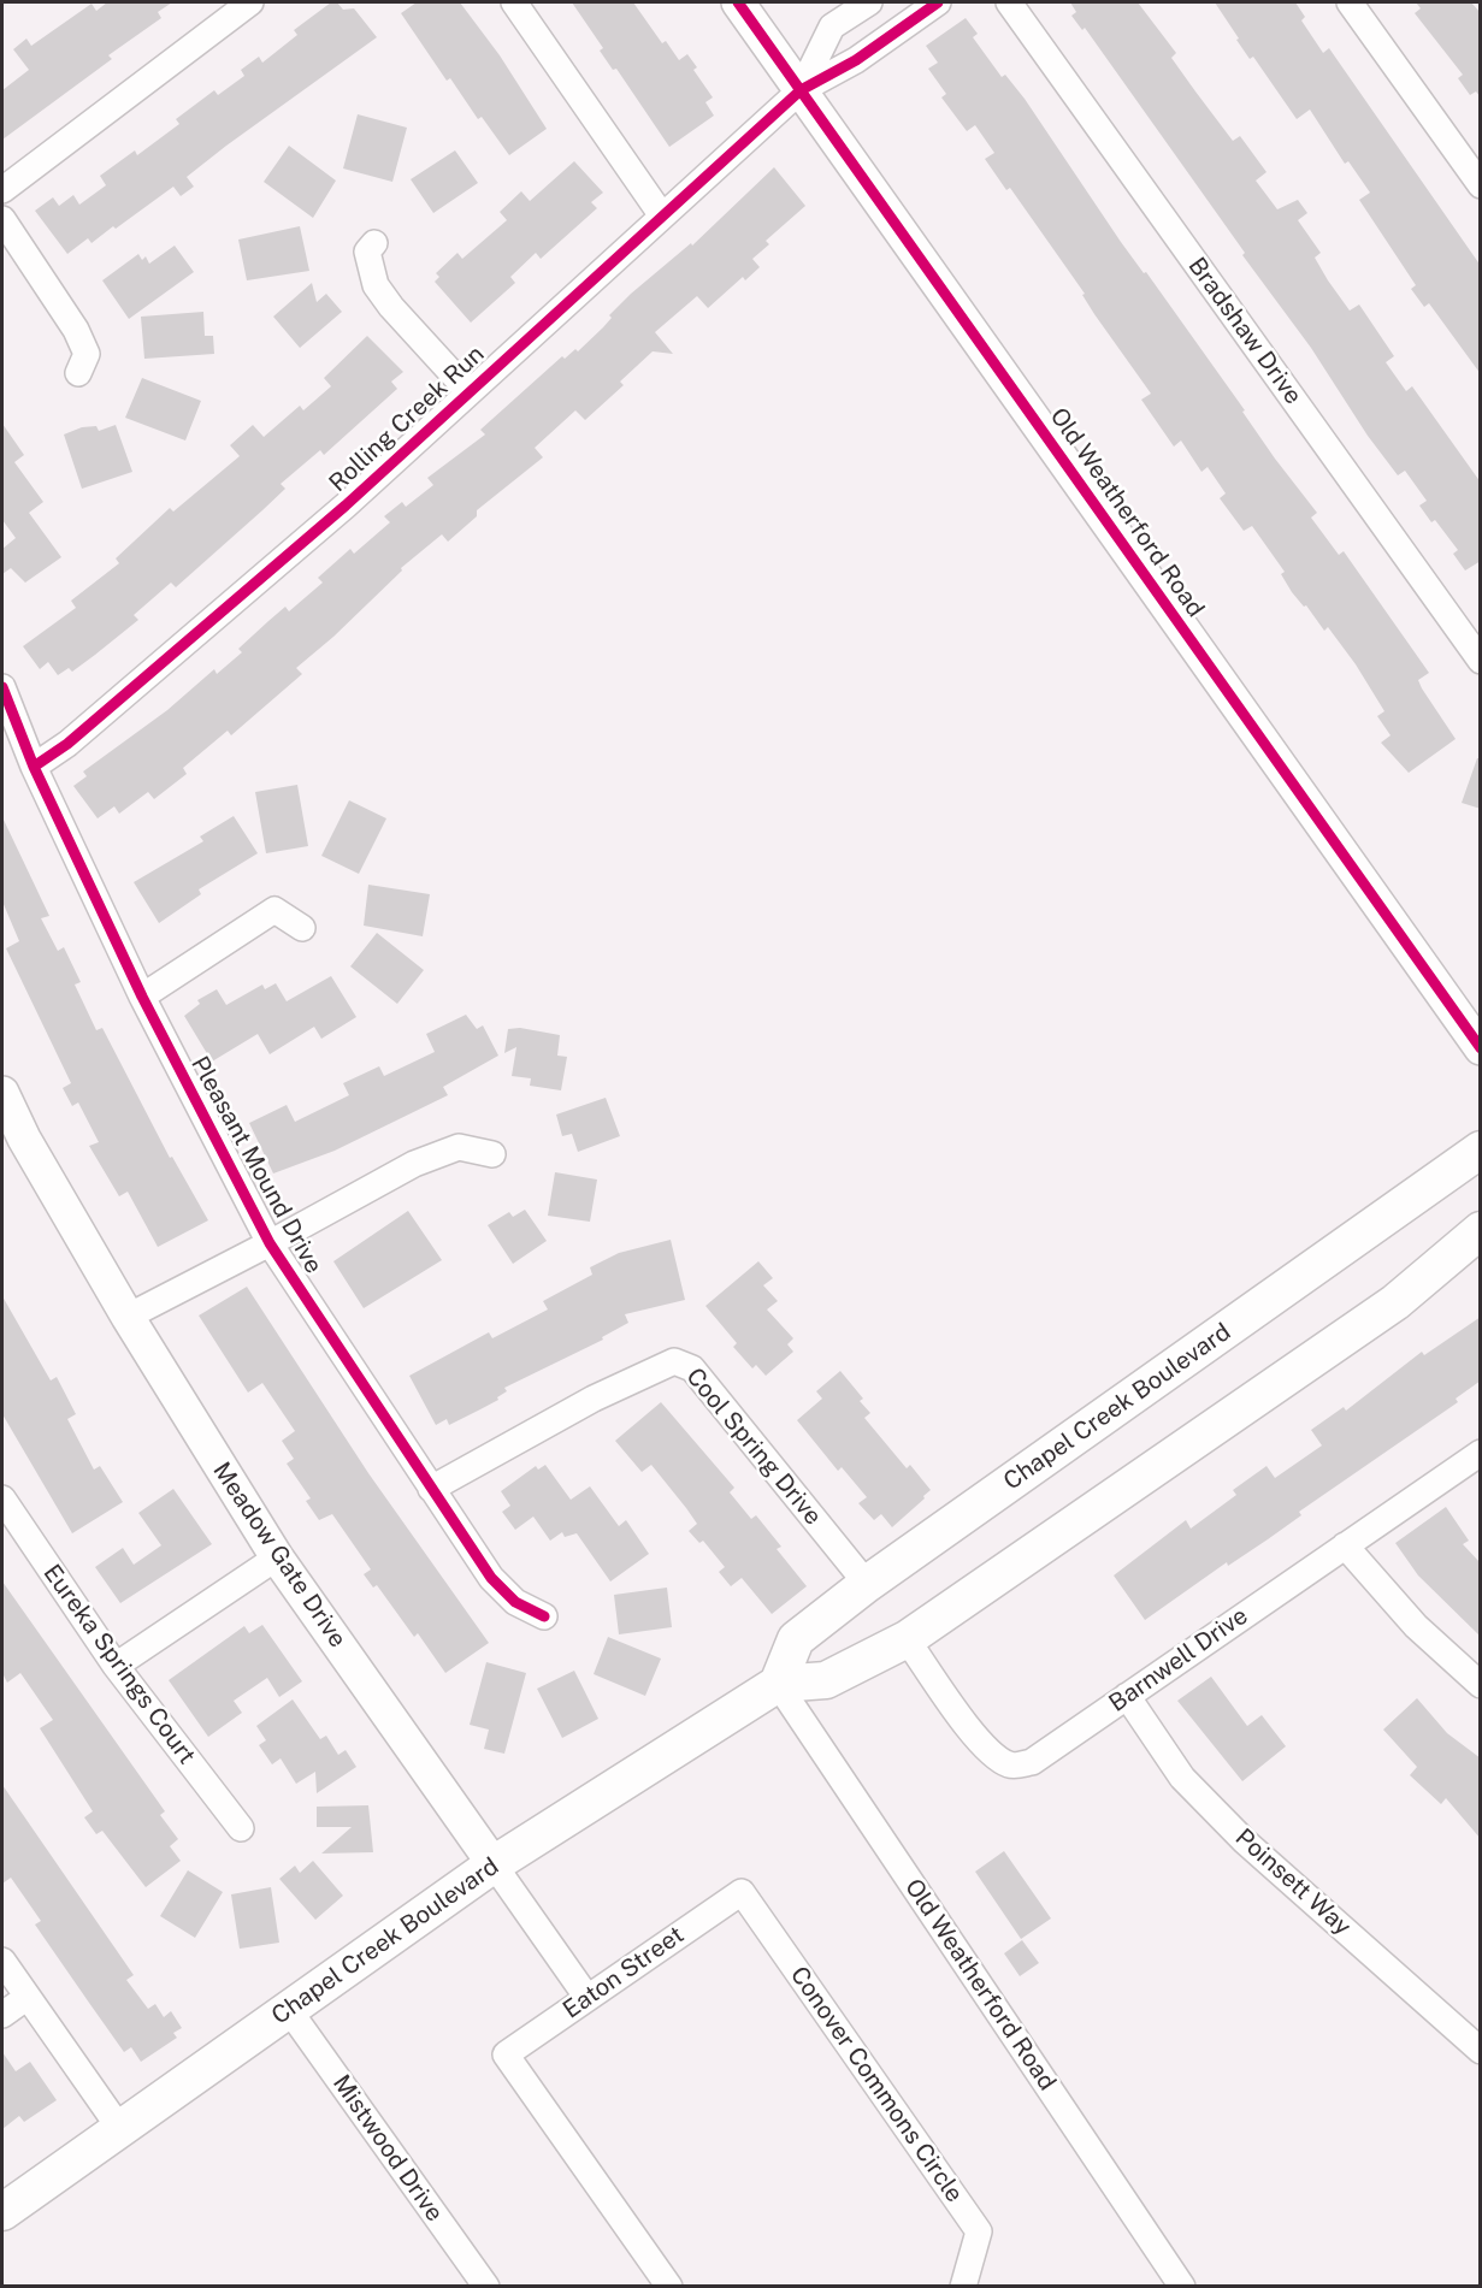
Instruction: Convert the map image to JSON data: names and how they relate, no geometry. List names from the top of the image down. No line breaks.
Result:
{"streets":{"main road":["Chapel Creek Boulevard"],"street":["Bradshaw Drive","Rolling Creek Run","Old Weatherford Road","Pleasant Mound Drive","Cool Spring Drive","Meadow Gate Drive","Barnwell Drive","Eureka Springs Court","Poinsett Way","Eaton Street","Conover Commons Circle","Mistwood Drive"]},"crossings":[["Rolling Creek Run","Old Weatherford Road"],["Rolling Creek Run","Pleasant Mound Drive"],["Old Weatherford Road","Chapel Creek Boulevard"],["Pleasant Mound Drive","Cool Spring Drive"],["Chapel Creek Boulevard","Cool Spring Drive"],["Chapel Creek Boulevard","Meadow Gate Drive"],["Chapel Creek Boulevard","Barnwell Drive"],["Chapel Creek Boulevard","Mistwood Drive"],["Meadow Gate Drive","Eaton Street"],["Barnwell Drive","Poinsett Way"],["Eaton Street","Conover Commons Circle"]]}
